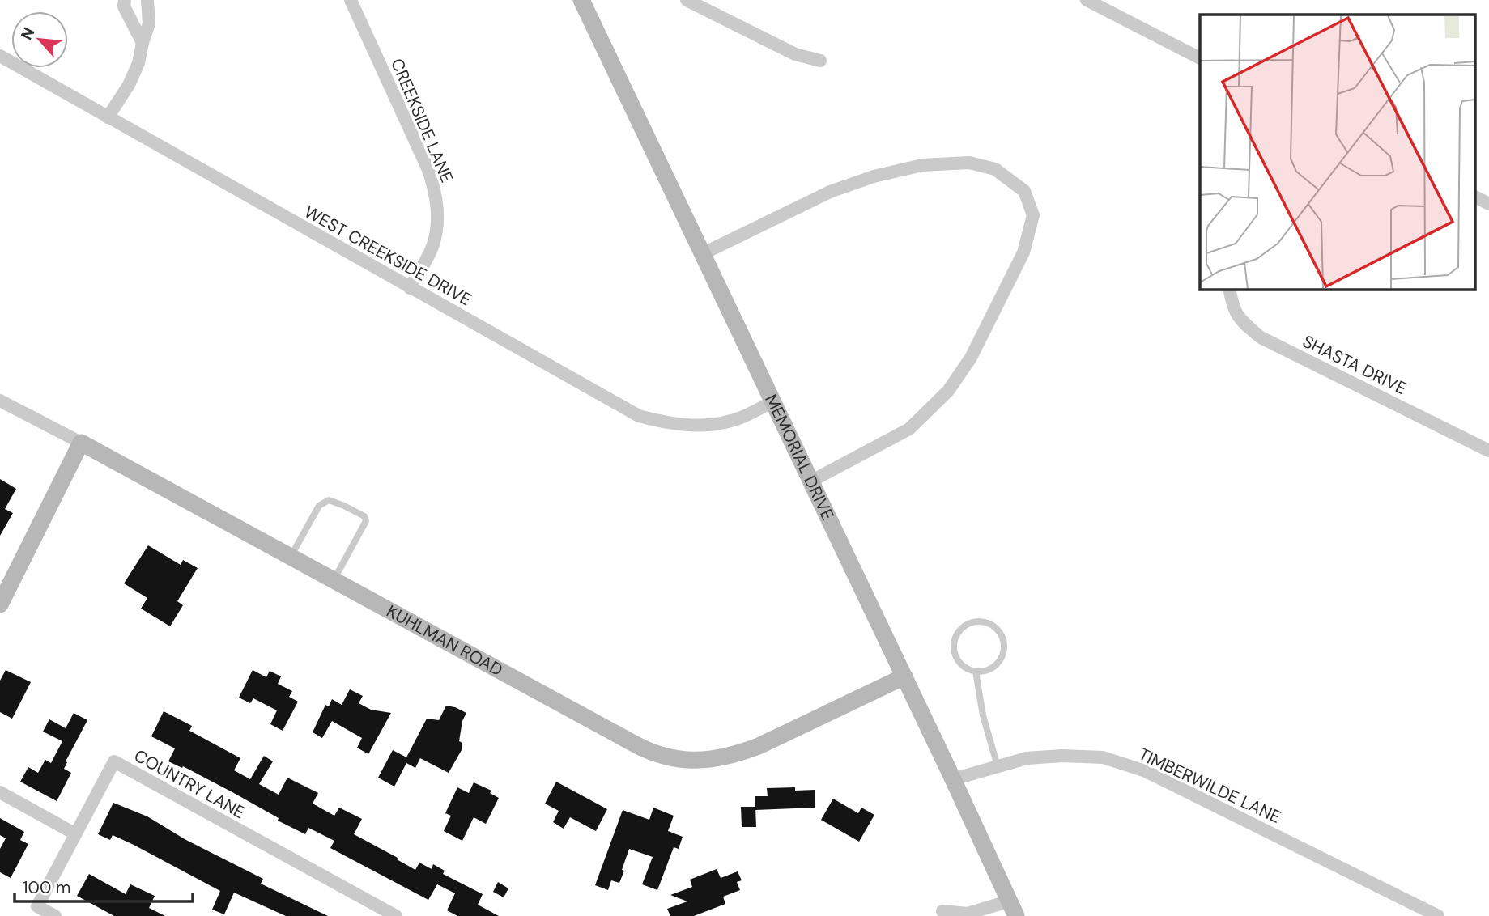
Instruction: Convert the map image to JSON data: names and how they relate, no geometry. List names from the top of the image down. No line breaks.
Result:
{"streets":{"street":["CREEKSIDE LANE","WEST CREEKSIDE DRIVE","SHASTA DRIVE","MEMORIAL DRIVE","KUHLMAN ROAD","COUNTRY LANE","TIMBERWILDE LANE"]},"crossings":[["CREEKSIDE LANE","WEST CREEKSIDE DRIVE"],["WEST CREEKSIDE DRIVE","MEMORIAL DRIVE"],["MEMORIAL DRIVE","KUHLMAN ROAD"],["MEMORIAL DRIVE","TIMBERWILDE LANE"]],"scale_bar":"100 m","north":"top left"}
